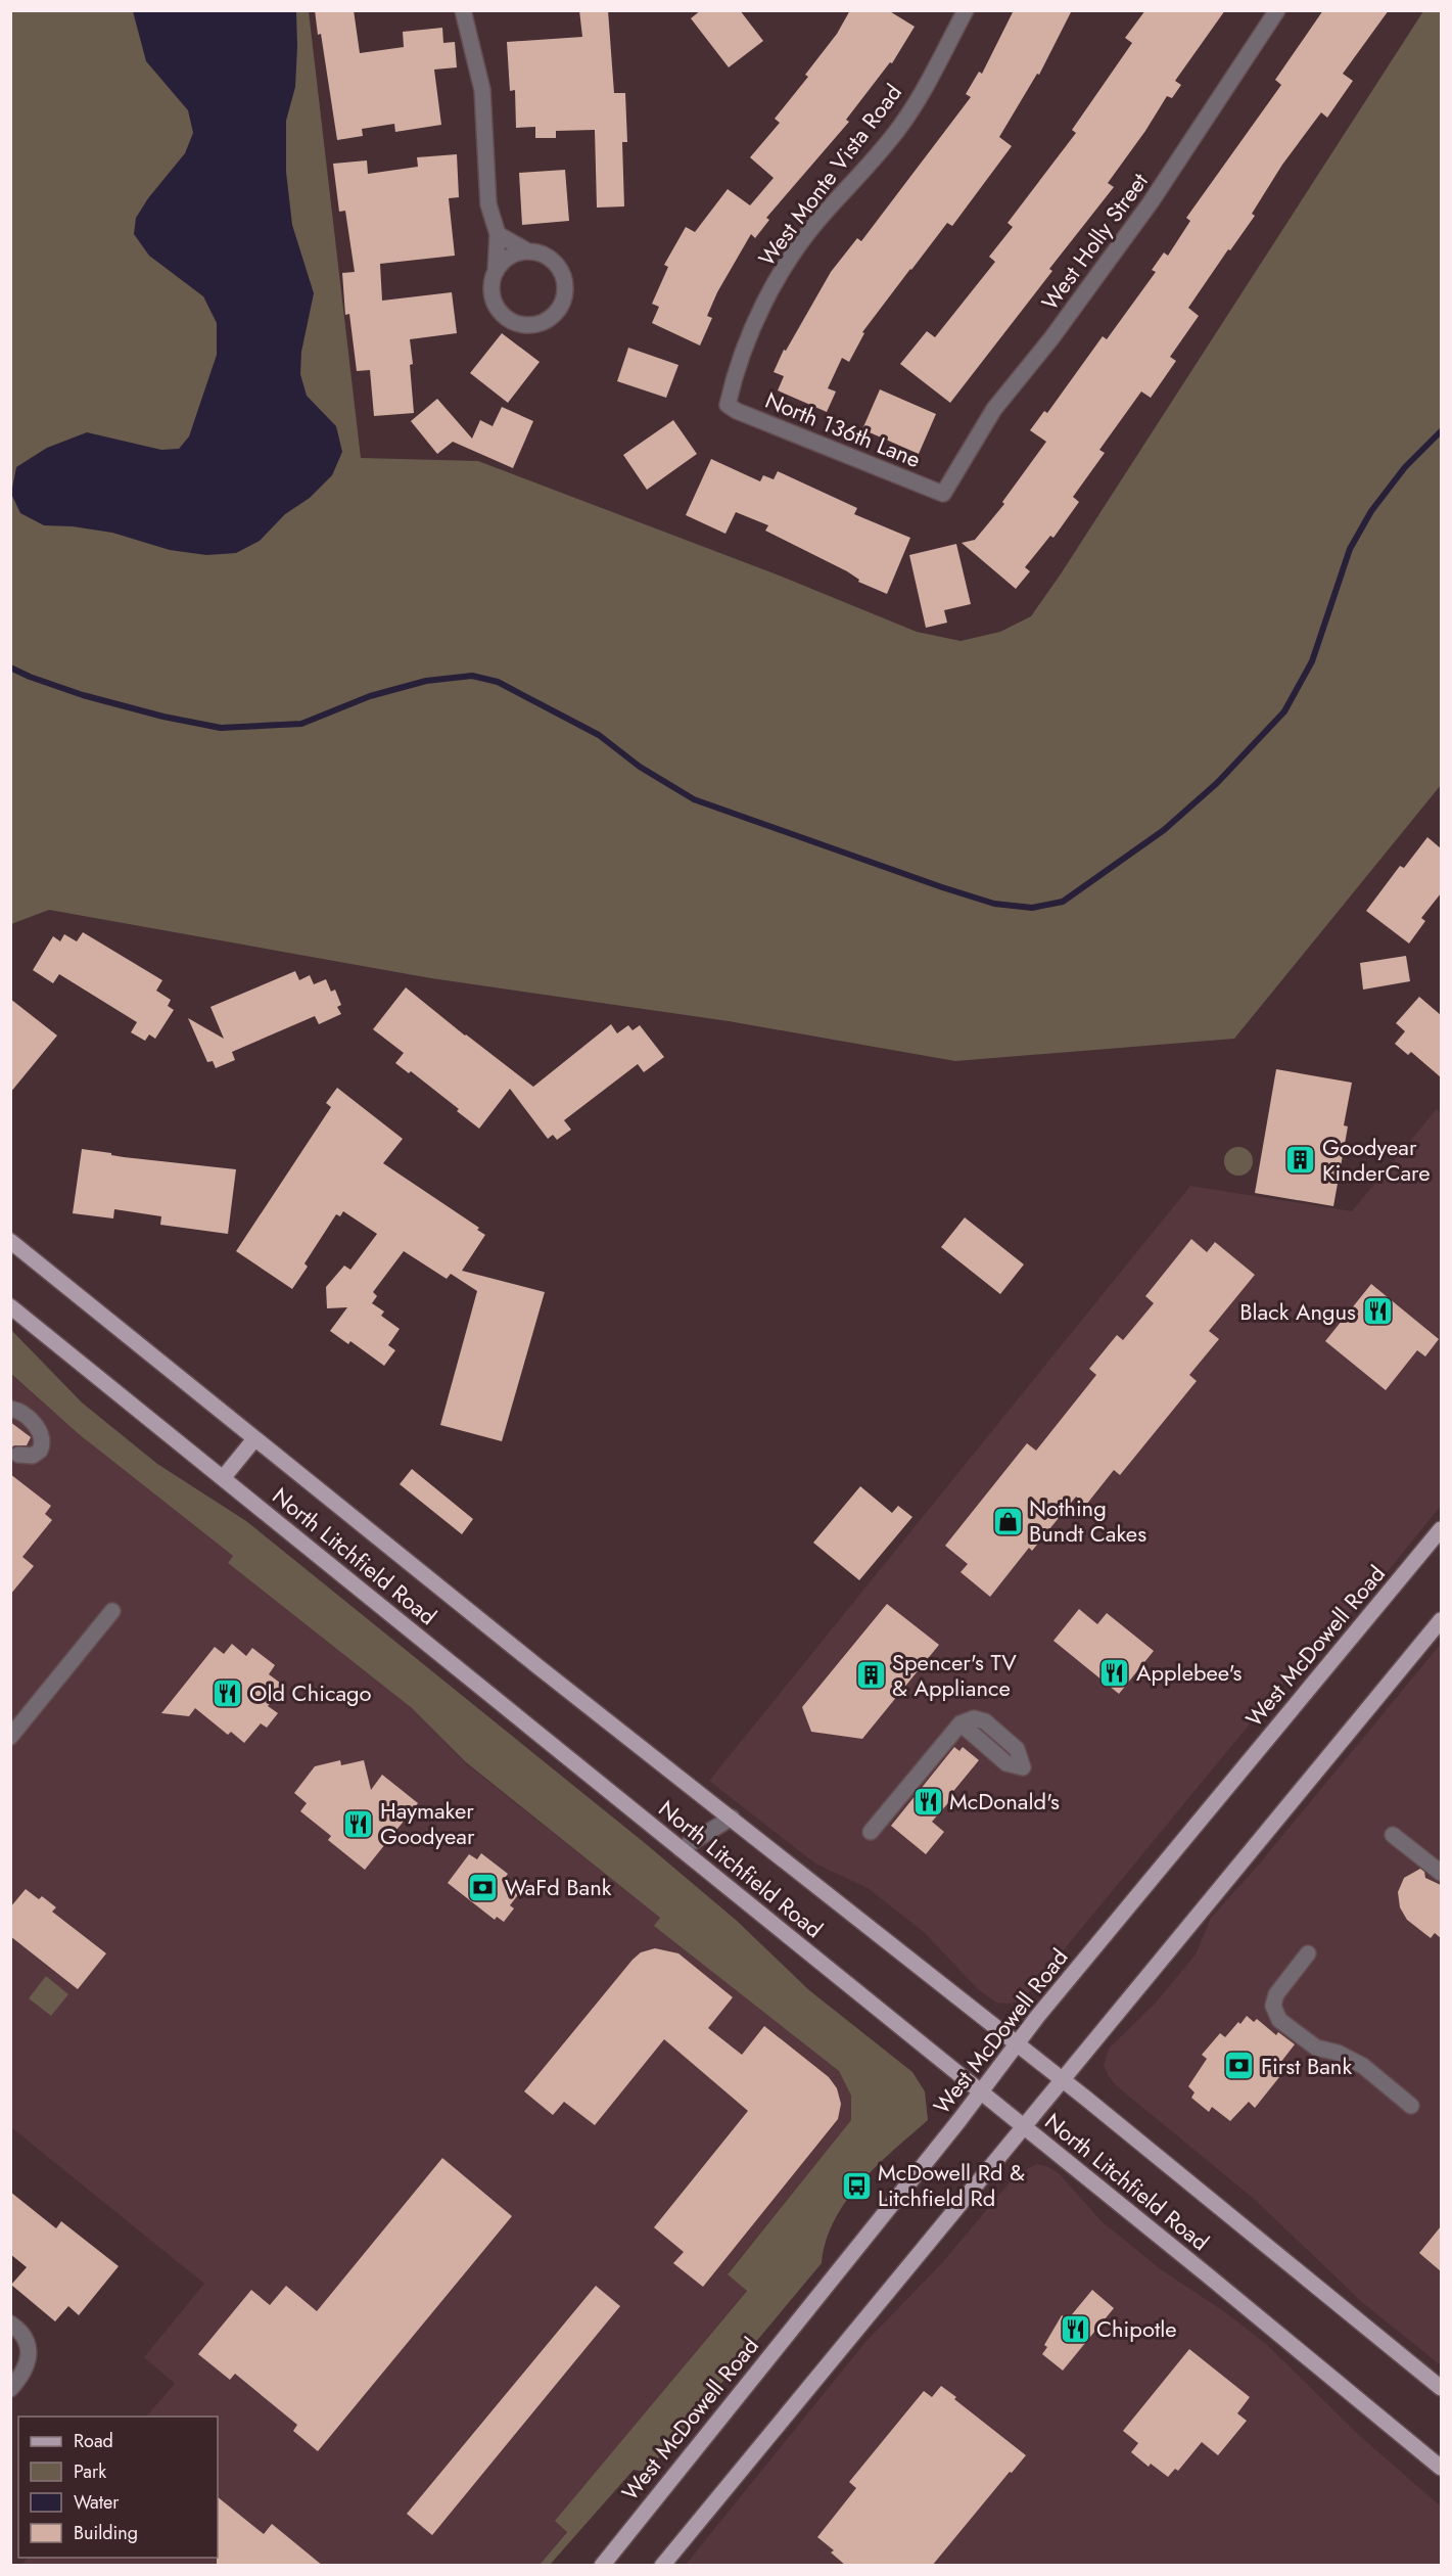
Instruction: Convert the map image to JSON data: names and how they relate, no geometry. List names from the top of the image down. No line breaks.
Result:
{"streets":{"main road":["North Litchfield Road","West McDowell Road"],"street":["West Monte Vista Road","West Holly Street","North 136th Lane"]},"crossings":[["West Monte Vista Road","North 136th Lane"],["West Holly Street","North 136th Lane"],["North Litchfield Road","West McDowell Road"]],"places":{"building":["Goodyear KinderCare","Spencer's TV & Appliance"],"restaurant":["Black Angus","Applebee's","Old Chicago","McDonald's","Haymaker Goodyear","Chipotle"],"shop":["Nothing Bundt Cakes"],"bank":["WaFd Bank","First Bank"],"bus stop":["McDowell Rd & Litchfield Rd"]},"legend":["Road","Park","Water","Building"]}
